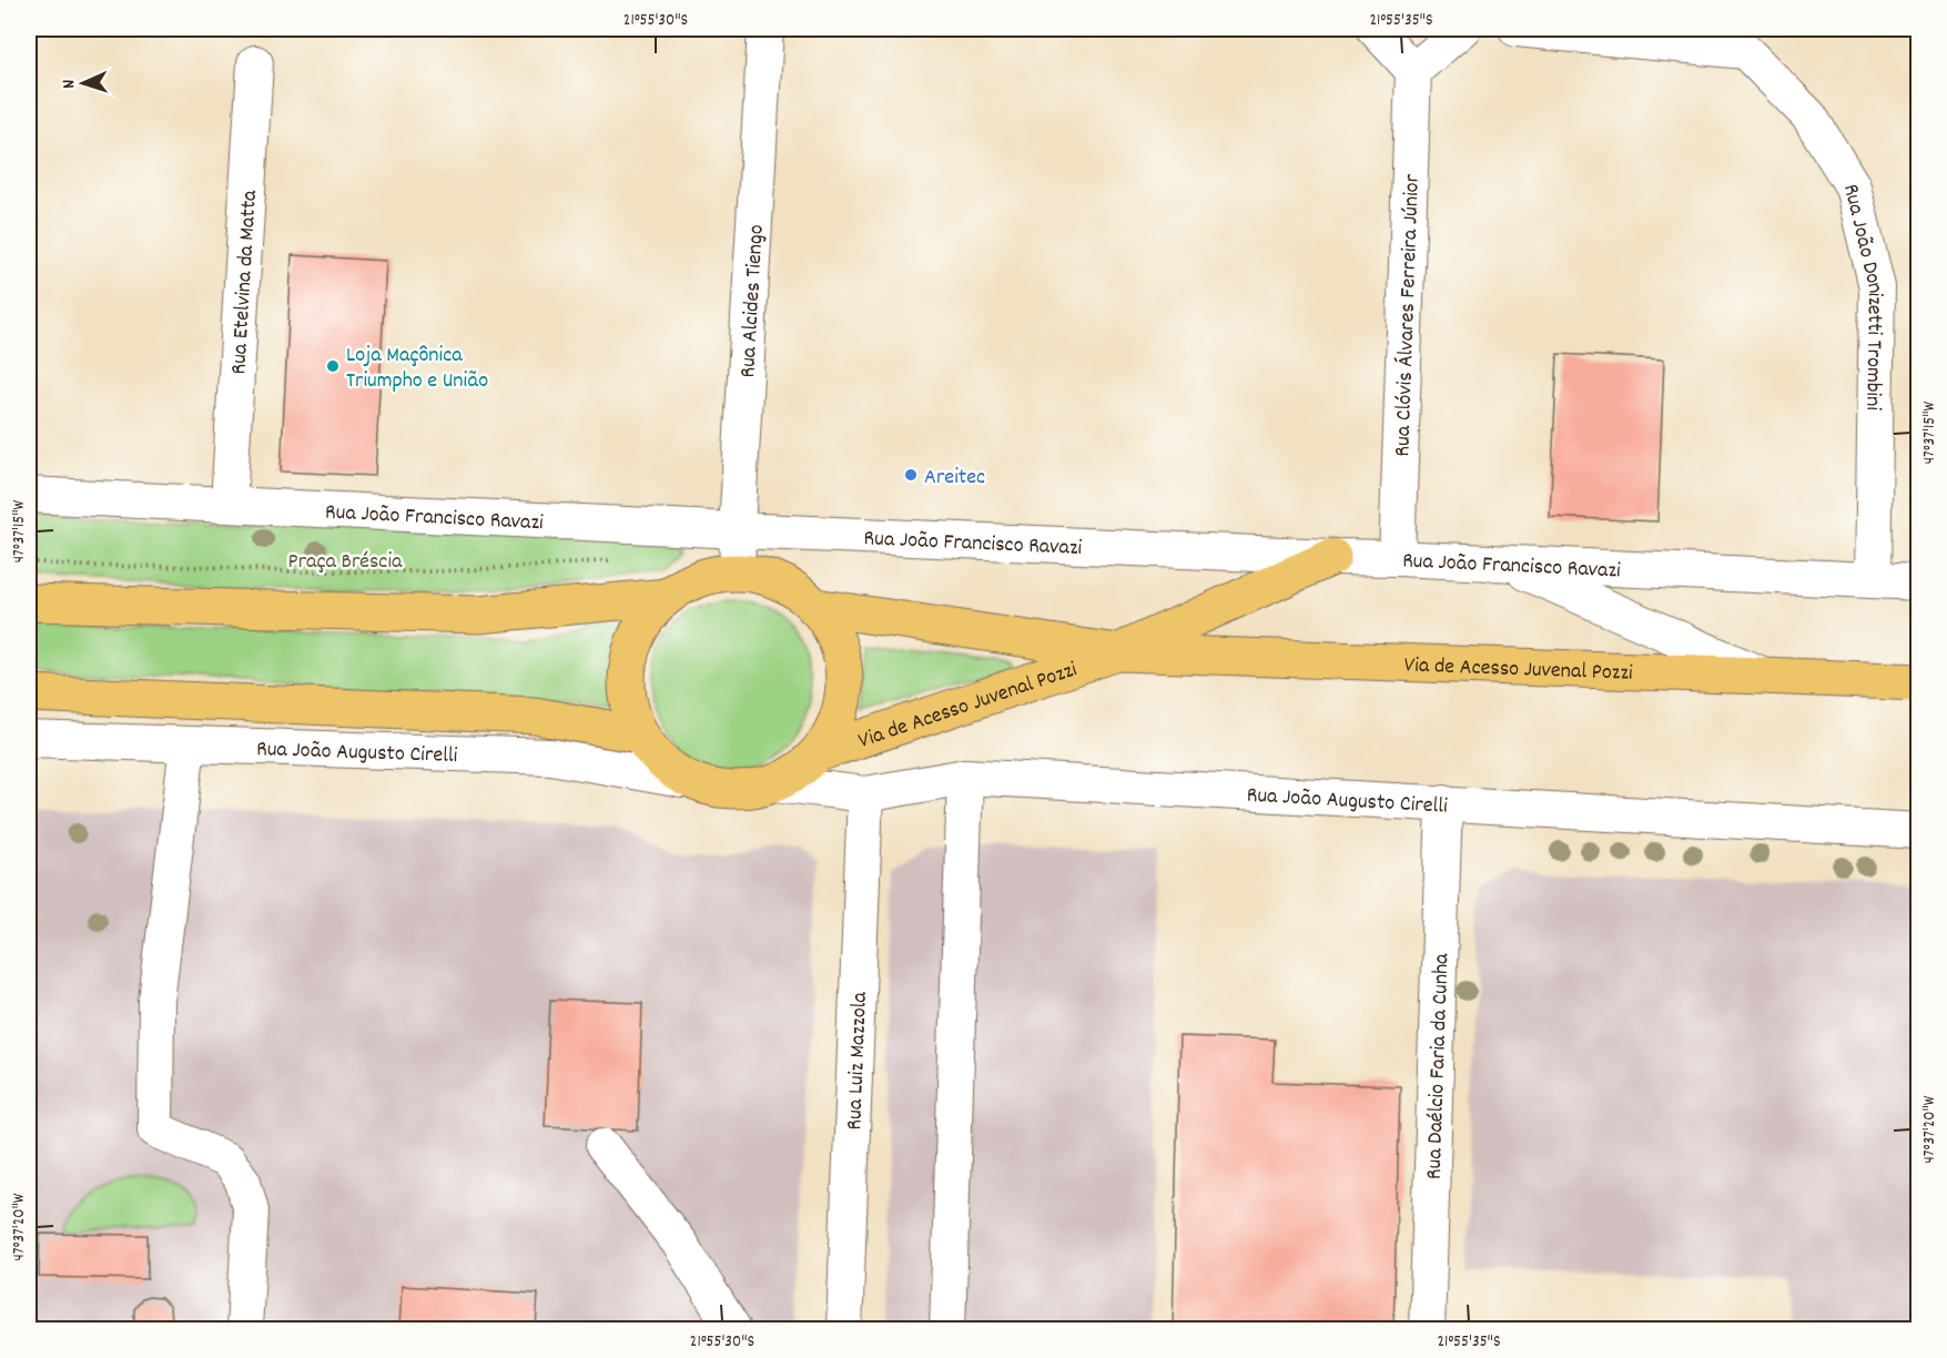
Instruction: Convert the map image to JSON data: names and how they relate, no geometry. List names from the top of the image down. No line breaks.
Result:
{"streets":{"main road":["Via de Acesso Juvenal Pozzi"],"street":["Rua Etelvina da Matta","Rua João Donizetti Trombini","Rua Alcides Tiengo","Rua Clóvis Álvares Ferreira Júnior","Rua João Francisco Ravazi","Rua João Augusto Cirelli","Rua Luiz Mazzola","Rua Daélcio Faria da Cunha"]},"crossings":[["Rua Etelvina da Matta","Rua João Francisco Ravazi"],["Rua João Donizetti Trombini","Rua João Francisco Ravazi"],["Rua Alcides Tiengo","Rua João Francisco Ravazi"],["Rua Alcides Tiengo","Via de Acesso Juvenal Pozzi"],["Rua Alcides Tiengo","Rua João Augusto Cirelli"],["Rua Clóvis Álvares Ferreira Júnior","Rua João Francisco Ravazi"],["Via de Acesso Juvenal Pozzi","Rua João Augusto Cirelli"],["Rua João Augusto Cirelli","Rua Luiz Mazzola"],["Rua João Augusto Cirelli","Rua Daélcio Faria da Cunha"]],"parks":["Praça Bréscia"],"places":["Loja Maçônica Triumpho e União","Areitec"],"north":"left","coordinates":["21°55'30\"S","21°55'35\"S","47°37'15\"W","47°37'20\"W"]}
